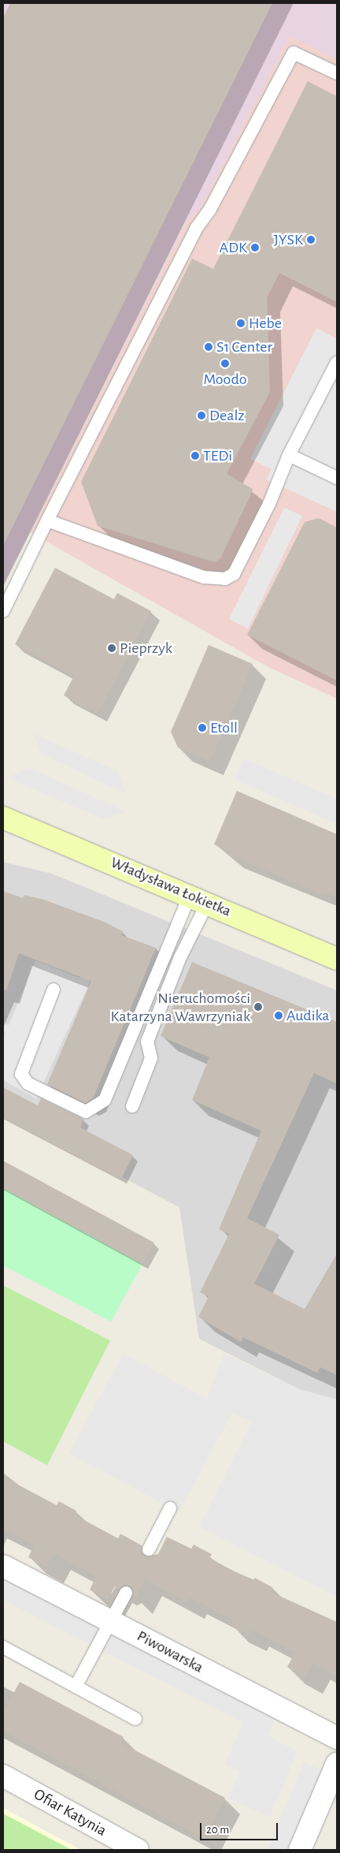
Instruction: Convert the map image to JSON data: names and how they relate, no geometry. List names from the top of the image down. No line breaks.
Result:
{"streets":{"main road":["Władysława Łokietka"],"street":["Piwowarska","Ofiar Katynia"]},"places":["JYSK","ADK","Hebe","S1 Center","Moodo","Dealz","TEDi","Pieprzyk","Etoll","Nieruchomości Katarzyna Wawrzyniak","Audika"],"scale_bar":"20 m"}
